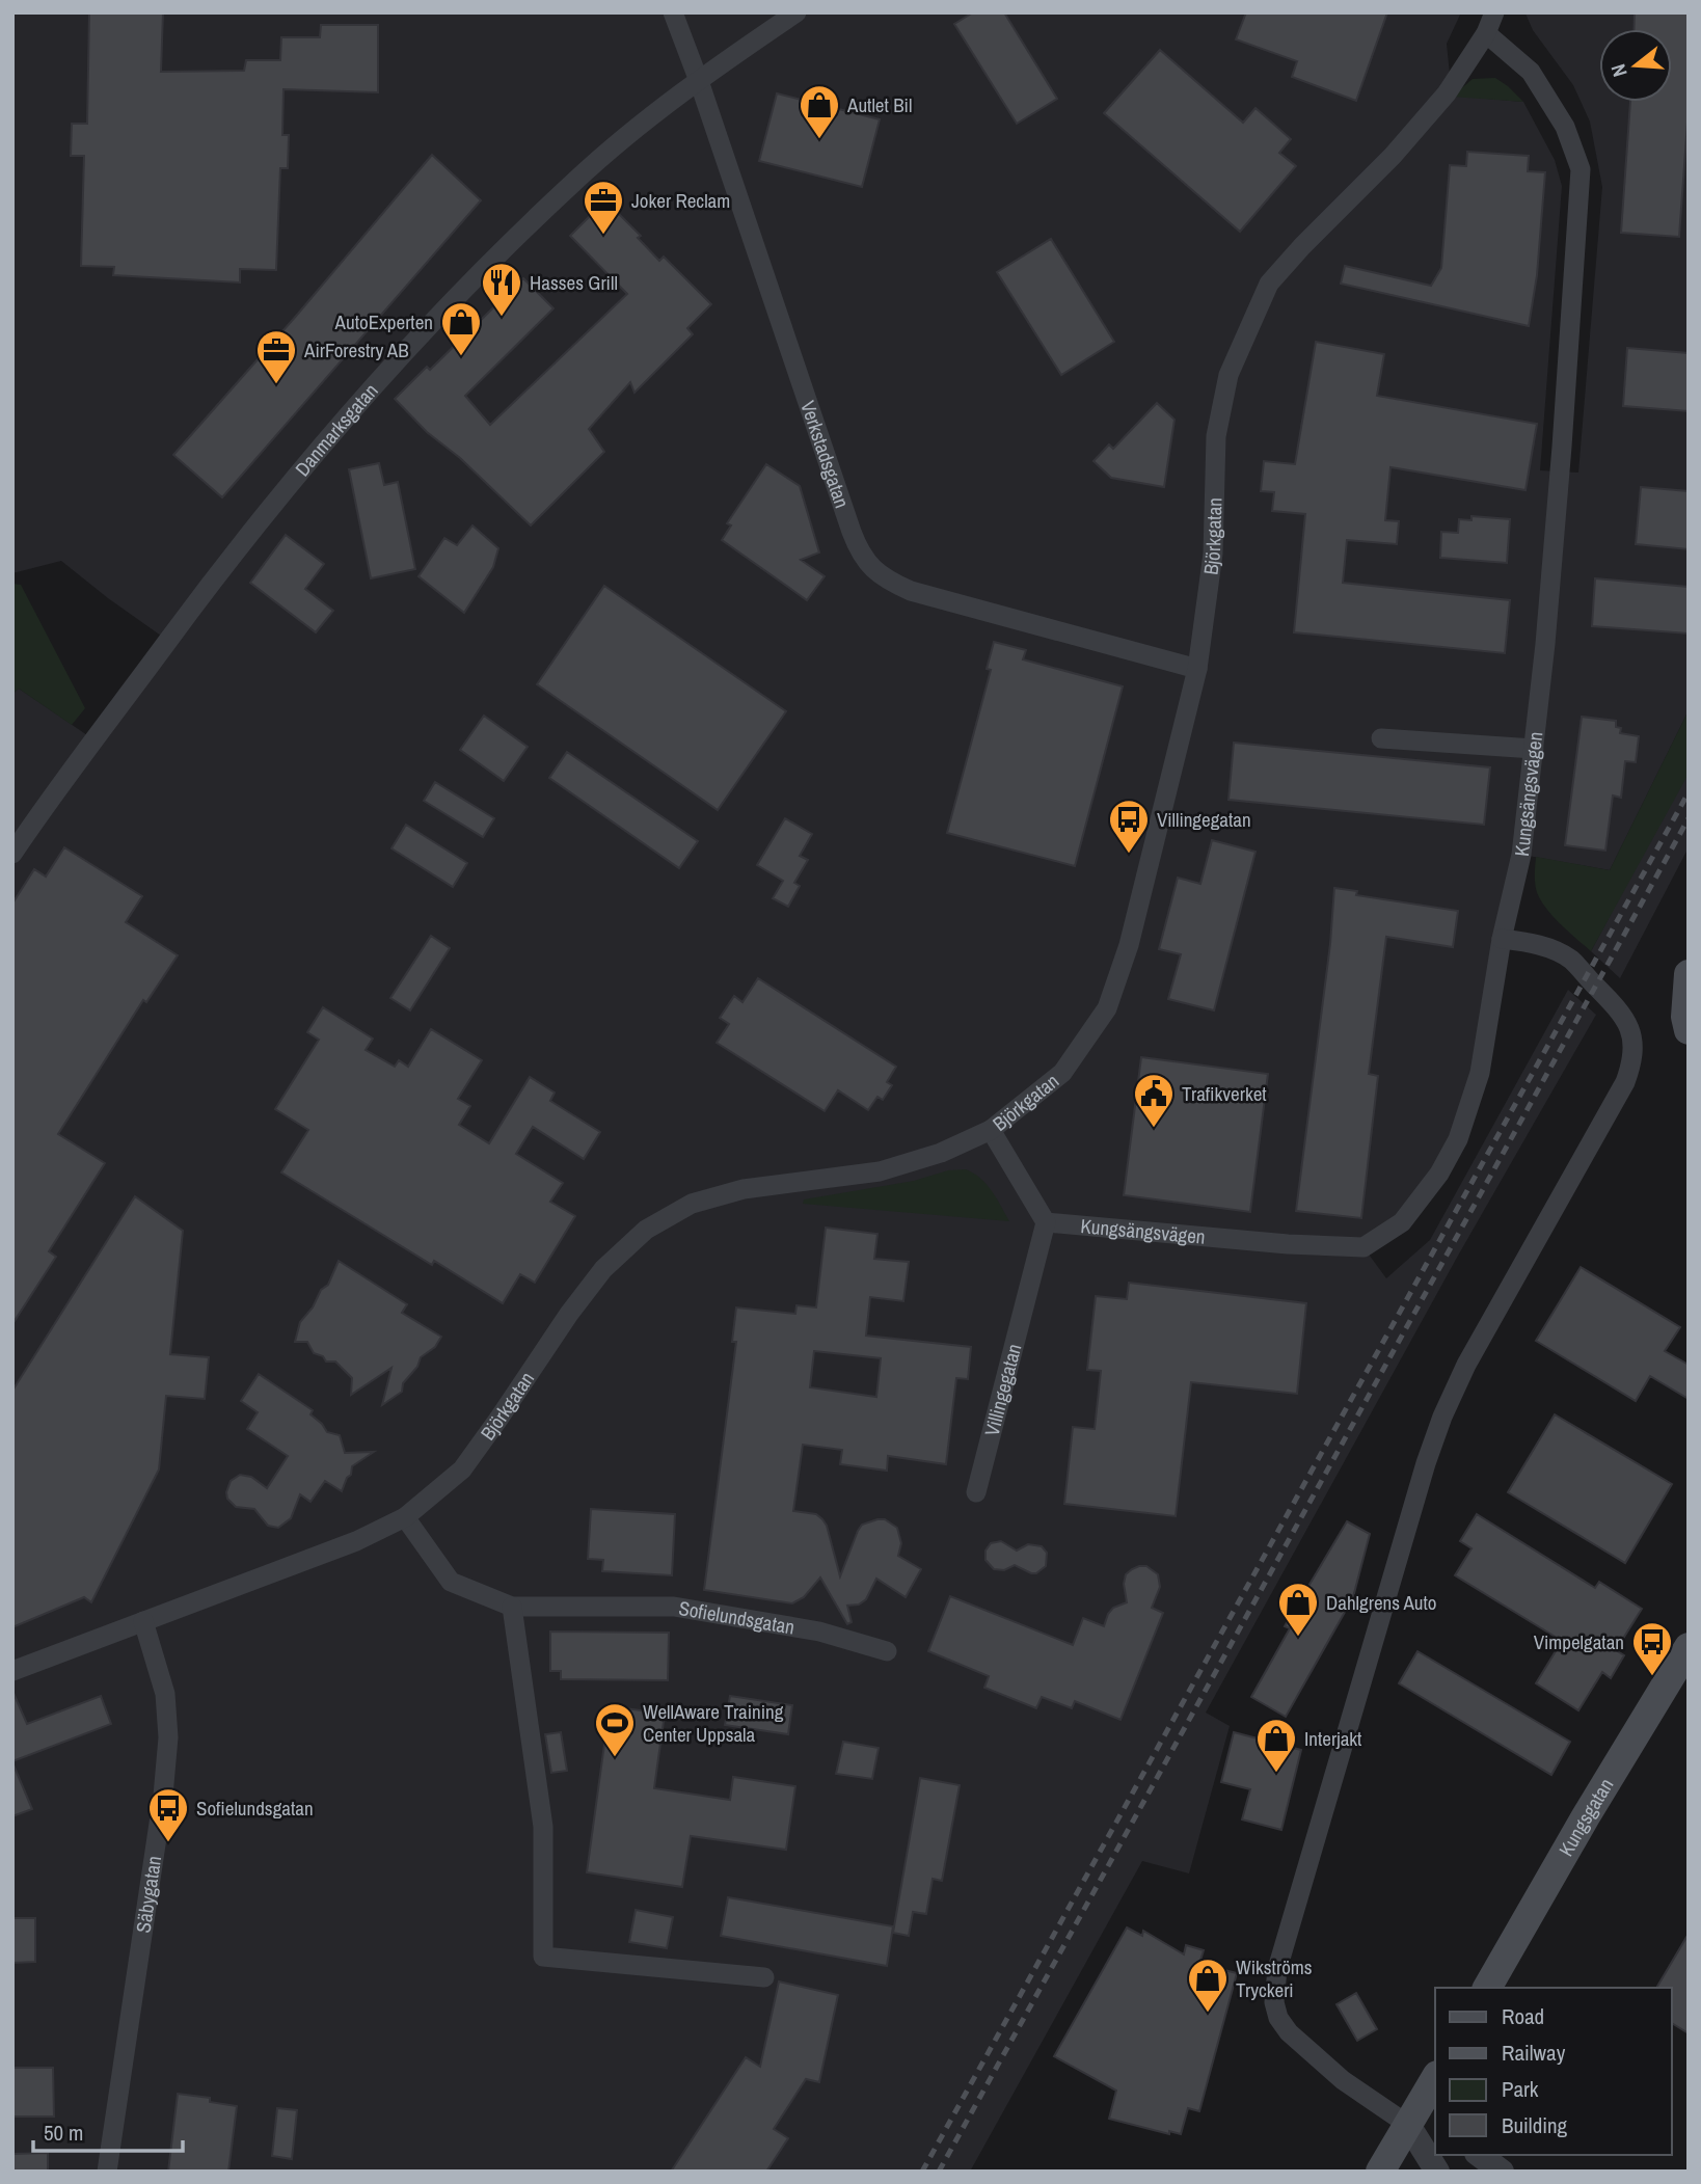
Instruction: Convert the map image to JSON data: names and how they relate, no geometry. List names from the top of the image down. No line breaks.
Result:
{"streets":{"main road":["Kungsgatan"],"street":["Danmarksgatan","Verkstadsgatan","Björkgatan","Kungsängsvägen","Villingegatan","Sofielundsgatan","Säbygatan"]},"crossings":[["Danmarksgatan","Verkstadsgatan"],["Verkstadsgatan","Björkgatan"],["Björkgatan","Kungsängsvägen"],["Björkgatan","Sofielundsgatan"],["Björkgatan","Säbygatan"],["Kungsängsvägen","Villingegatan"]],"places":{"shop":["Autlet Bil","AutoExperten","Dahlgrens Auto","Interjakt","Wikströms Tryckeri"],"office":["Joker Reclam","AirForestry AB"],"restaurant":["Hasses Grill"],"bus stop":["Villingegatan","Vimpelgatan","Sofielundsgatan"],"public building":["Trafikverket"],"sports":["WellAware Training Center Uppsala"]},"legend":["Road","Railway","Park","Building"],"scale_bar":"50 m","north":"left"}
